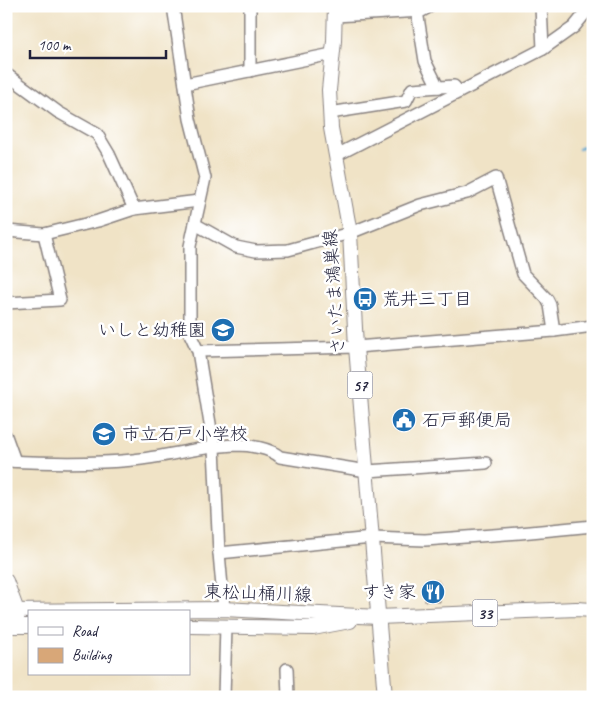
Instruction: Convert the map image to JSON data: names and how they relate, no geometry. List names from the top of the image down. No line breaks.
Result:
{"streets":{"main road":["さいたま鴻巣線","57","東松山桶川線","33"]},"crossings":[["さいたま鴻巣線","東松山桶川線"]],"places":{"bus stop":["荒井三丁目"],"school or university":["いしと幼稚園","市立石戸小学校"],"public building":["石戸郵便局"],"restaurant":["すき家"]},"legend":["Road","Building"],"scale_bar":"100 m"}
